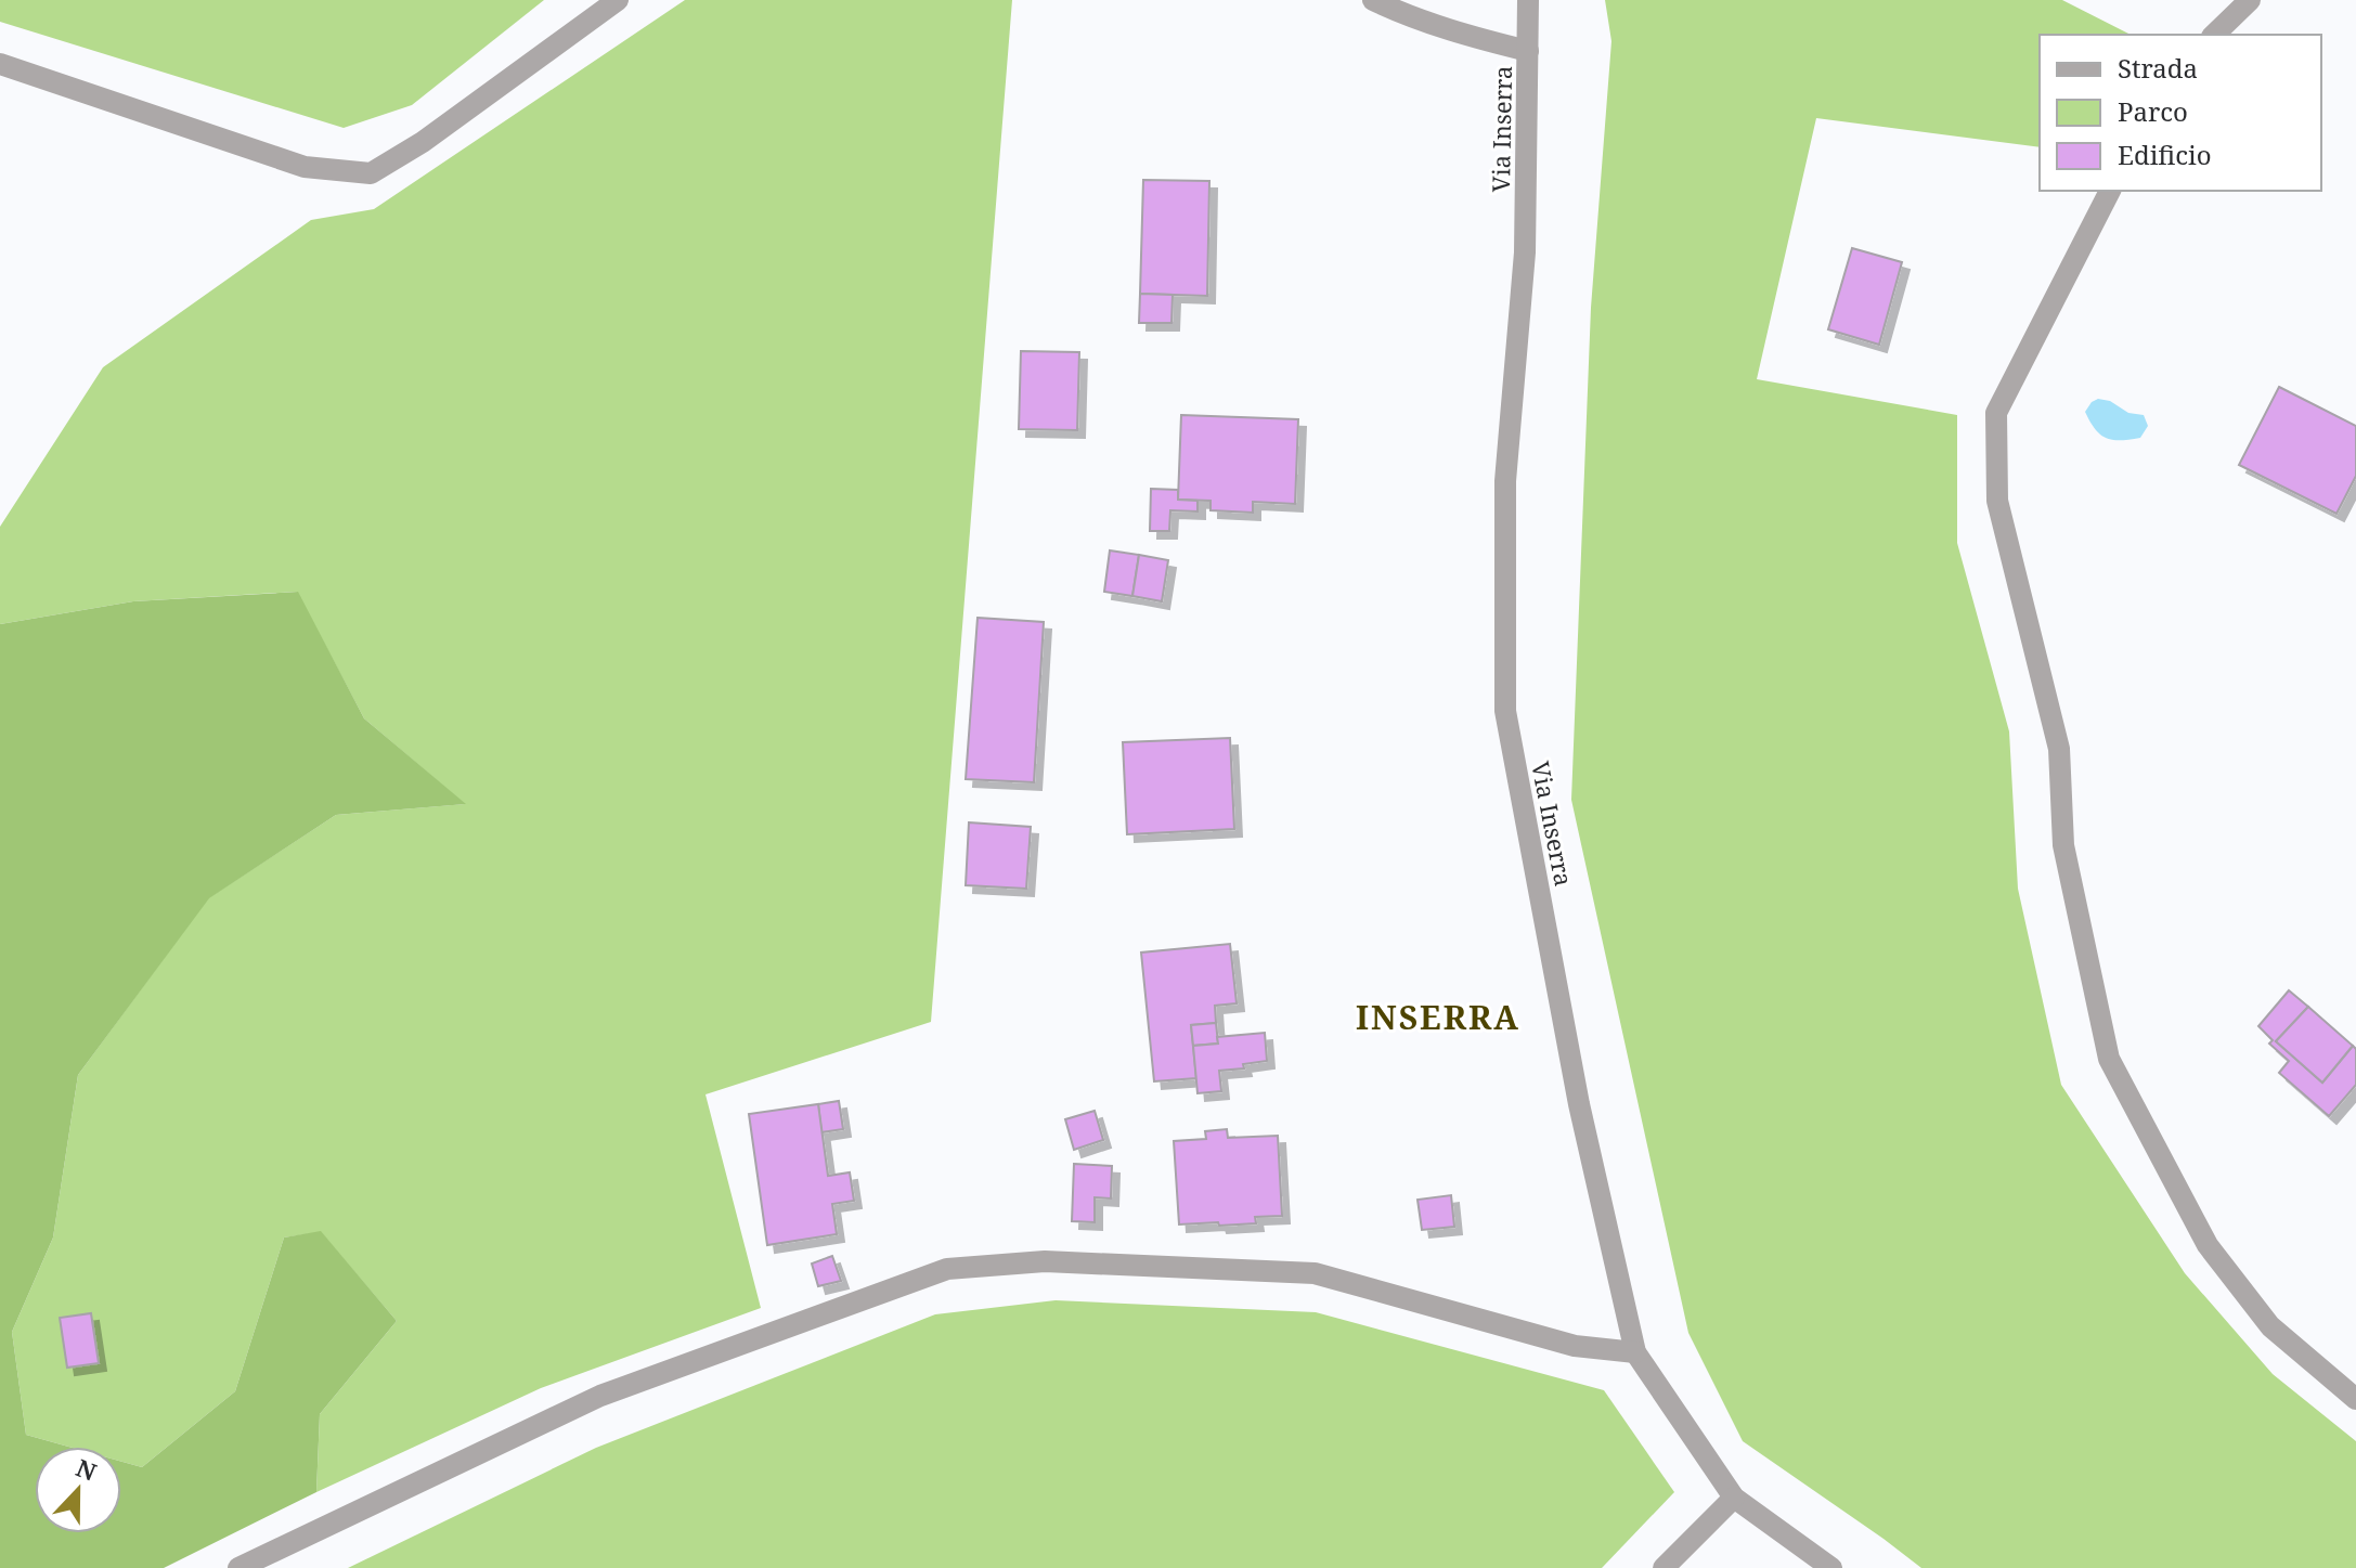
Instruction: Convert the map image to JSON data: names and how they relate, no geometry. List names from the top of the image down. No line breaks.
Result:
{"streets":{"street":["Via Inserra"]},"districts":["INSERRA"],"legend":["Strada","Parco","Edificio"],"north":"top"}
